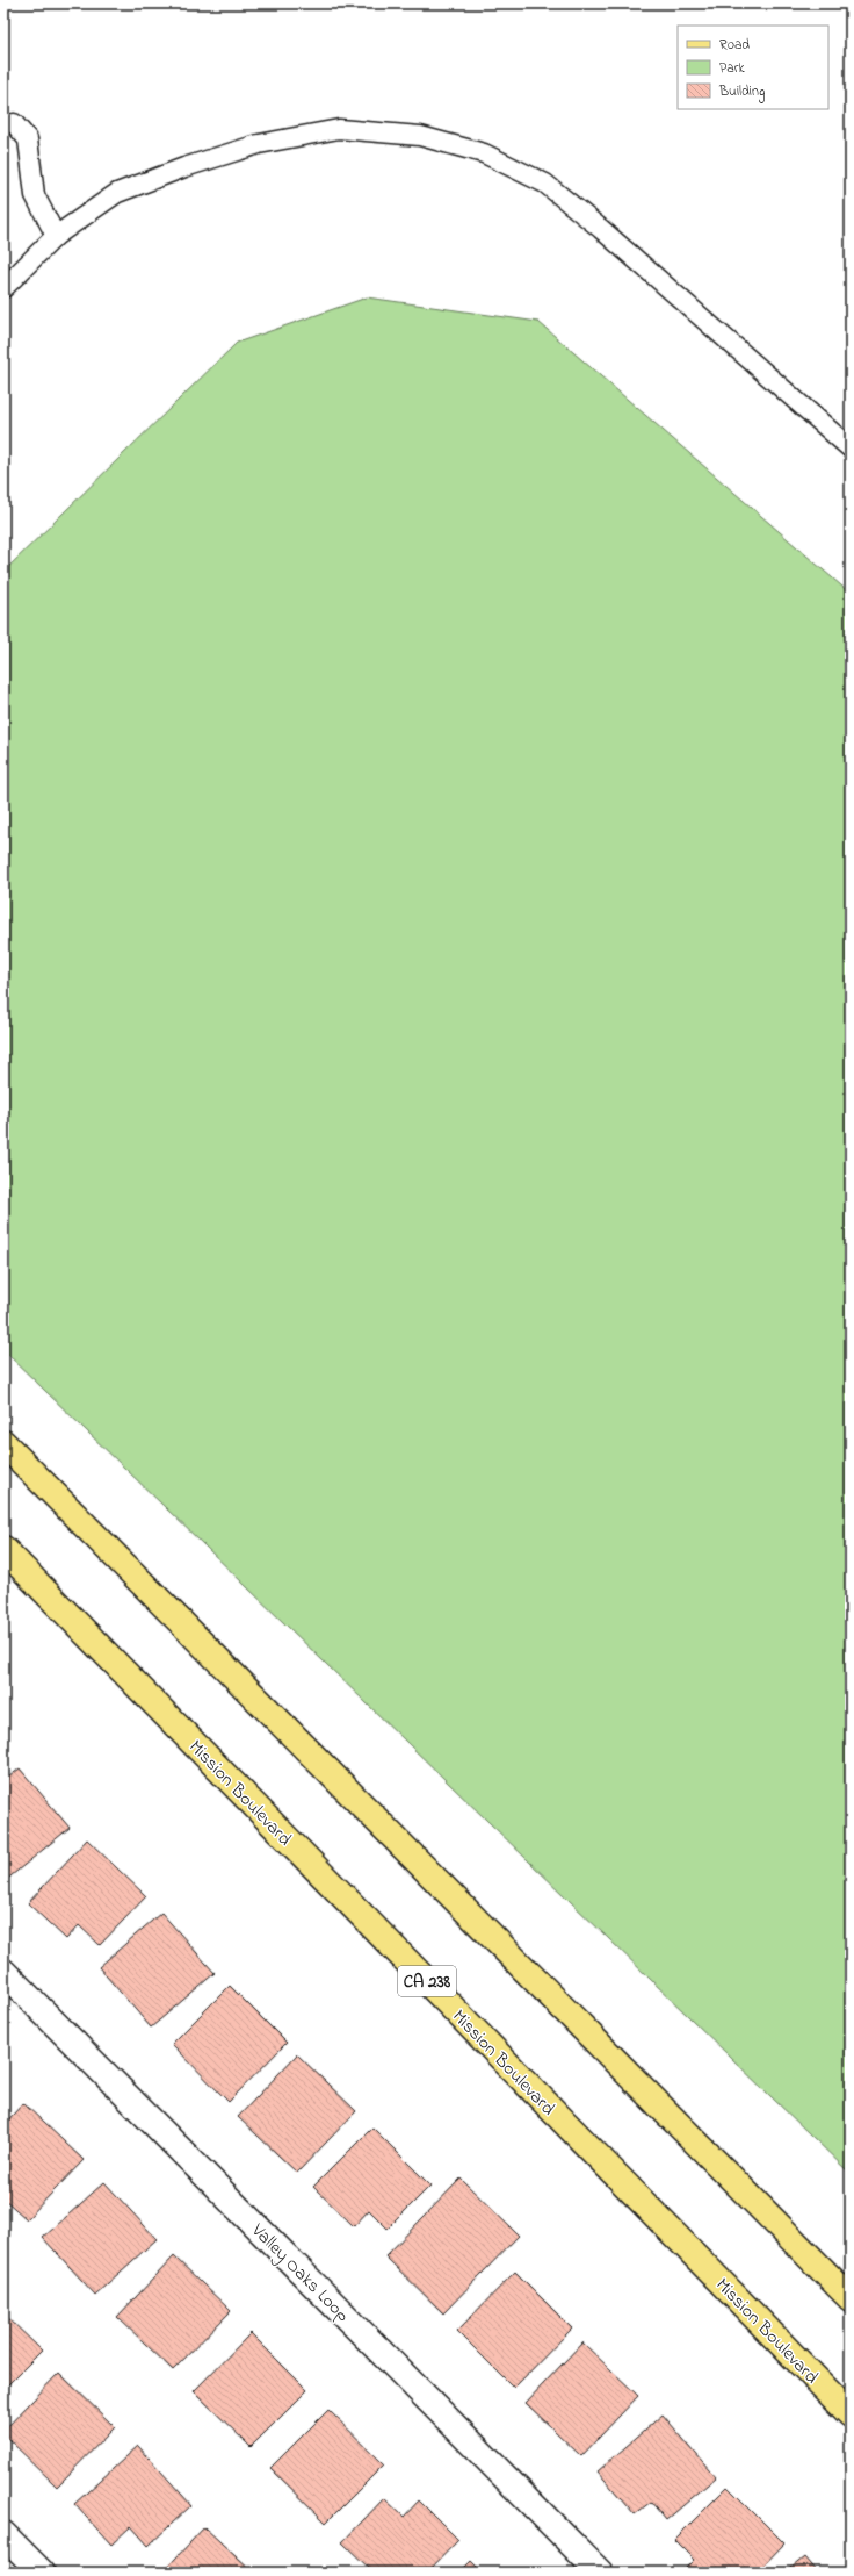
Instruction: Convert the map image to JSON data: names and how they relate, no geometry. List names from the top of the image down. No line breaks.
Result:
{"streets":{"main road":["Mission Boulevard","CA 238"],"street":["Valley Oaks Loop"]},"legend":["Road","Park","Building"]}
